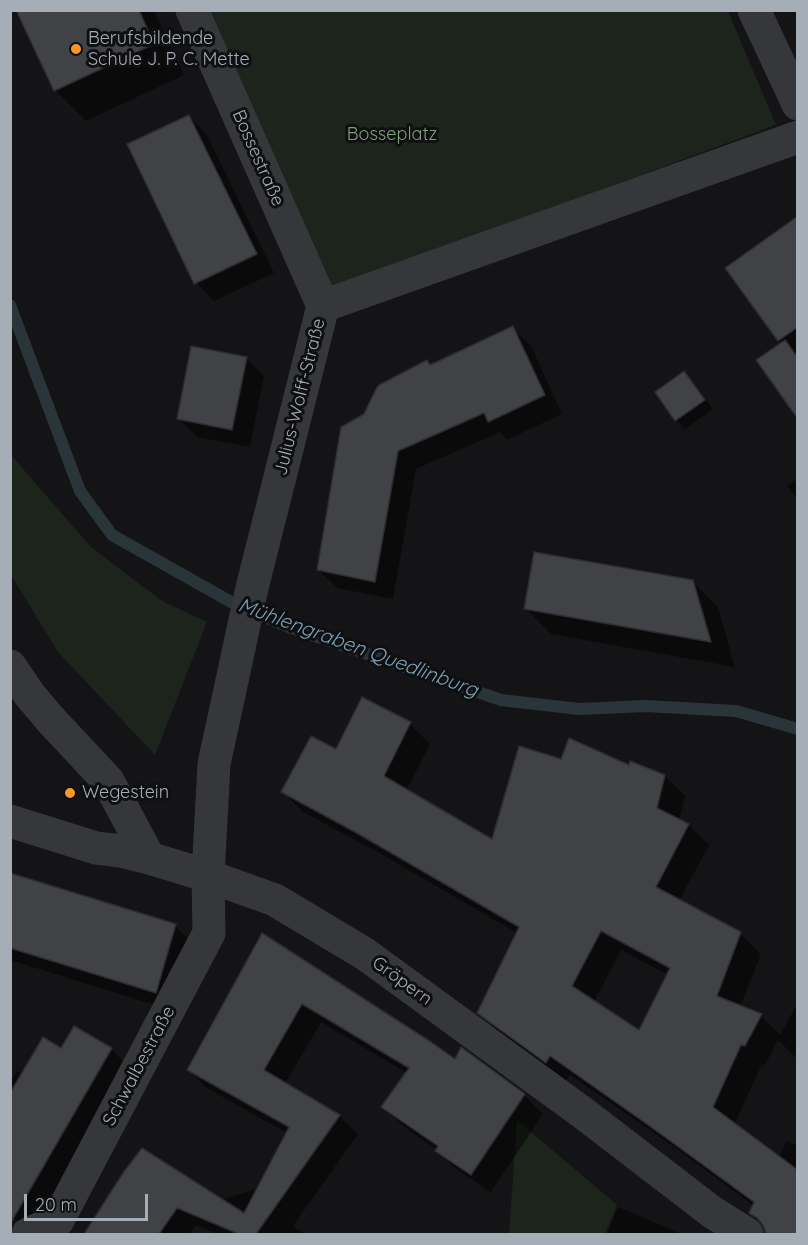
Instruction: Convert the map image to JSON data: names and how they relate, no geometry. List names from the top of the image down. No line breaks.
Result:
{"streets":{"street":["Bossestraße","Julius-Wolff-Straße","Gröpern","Schwalbestraße"]},"crossings":[["Bossestraße","Julius-Wolff-Straße"],["Julius-Wolff-Straße","Gröpern"],["Julius-Wolff-Straße","Schwalbestraße"],["Gröpern","Schwalbestraße"]],"water":["Mühlengraben Quedlinburg"],"parks":["Bosseplatz"],"places":["Berufsbildende Schule J. P. C. Mette","Wegestein"],"scale_bar":"20 m"}
